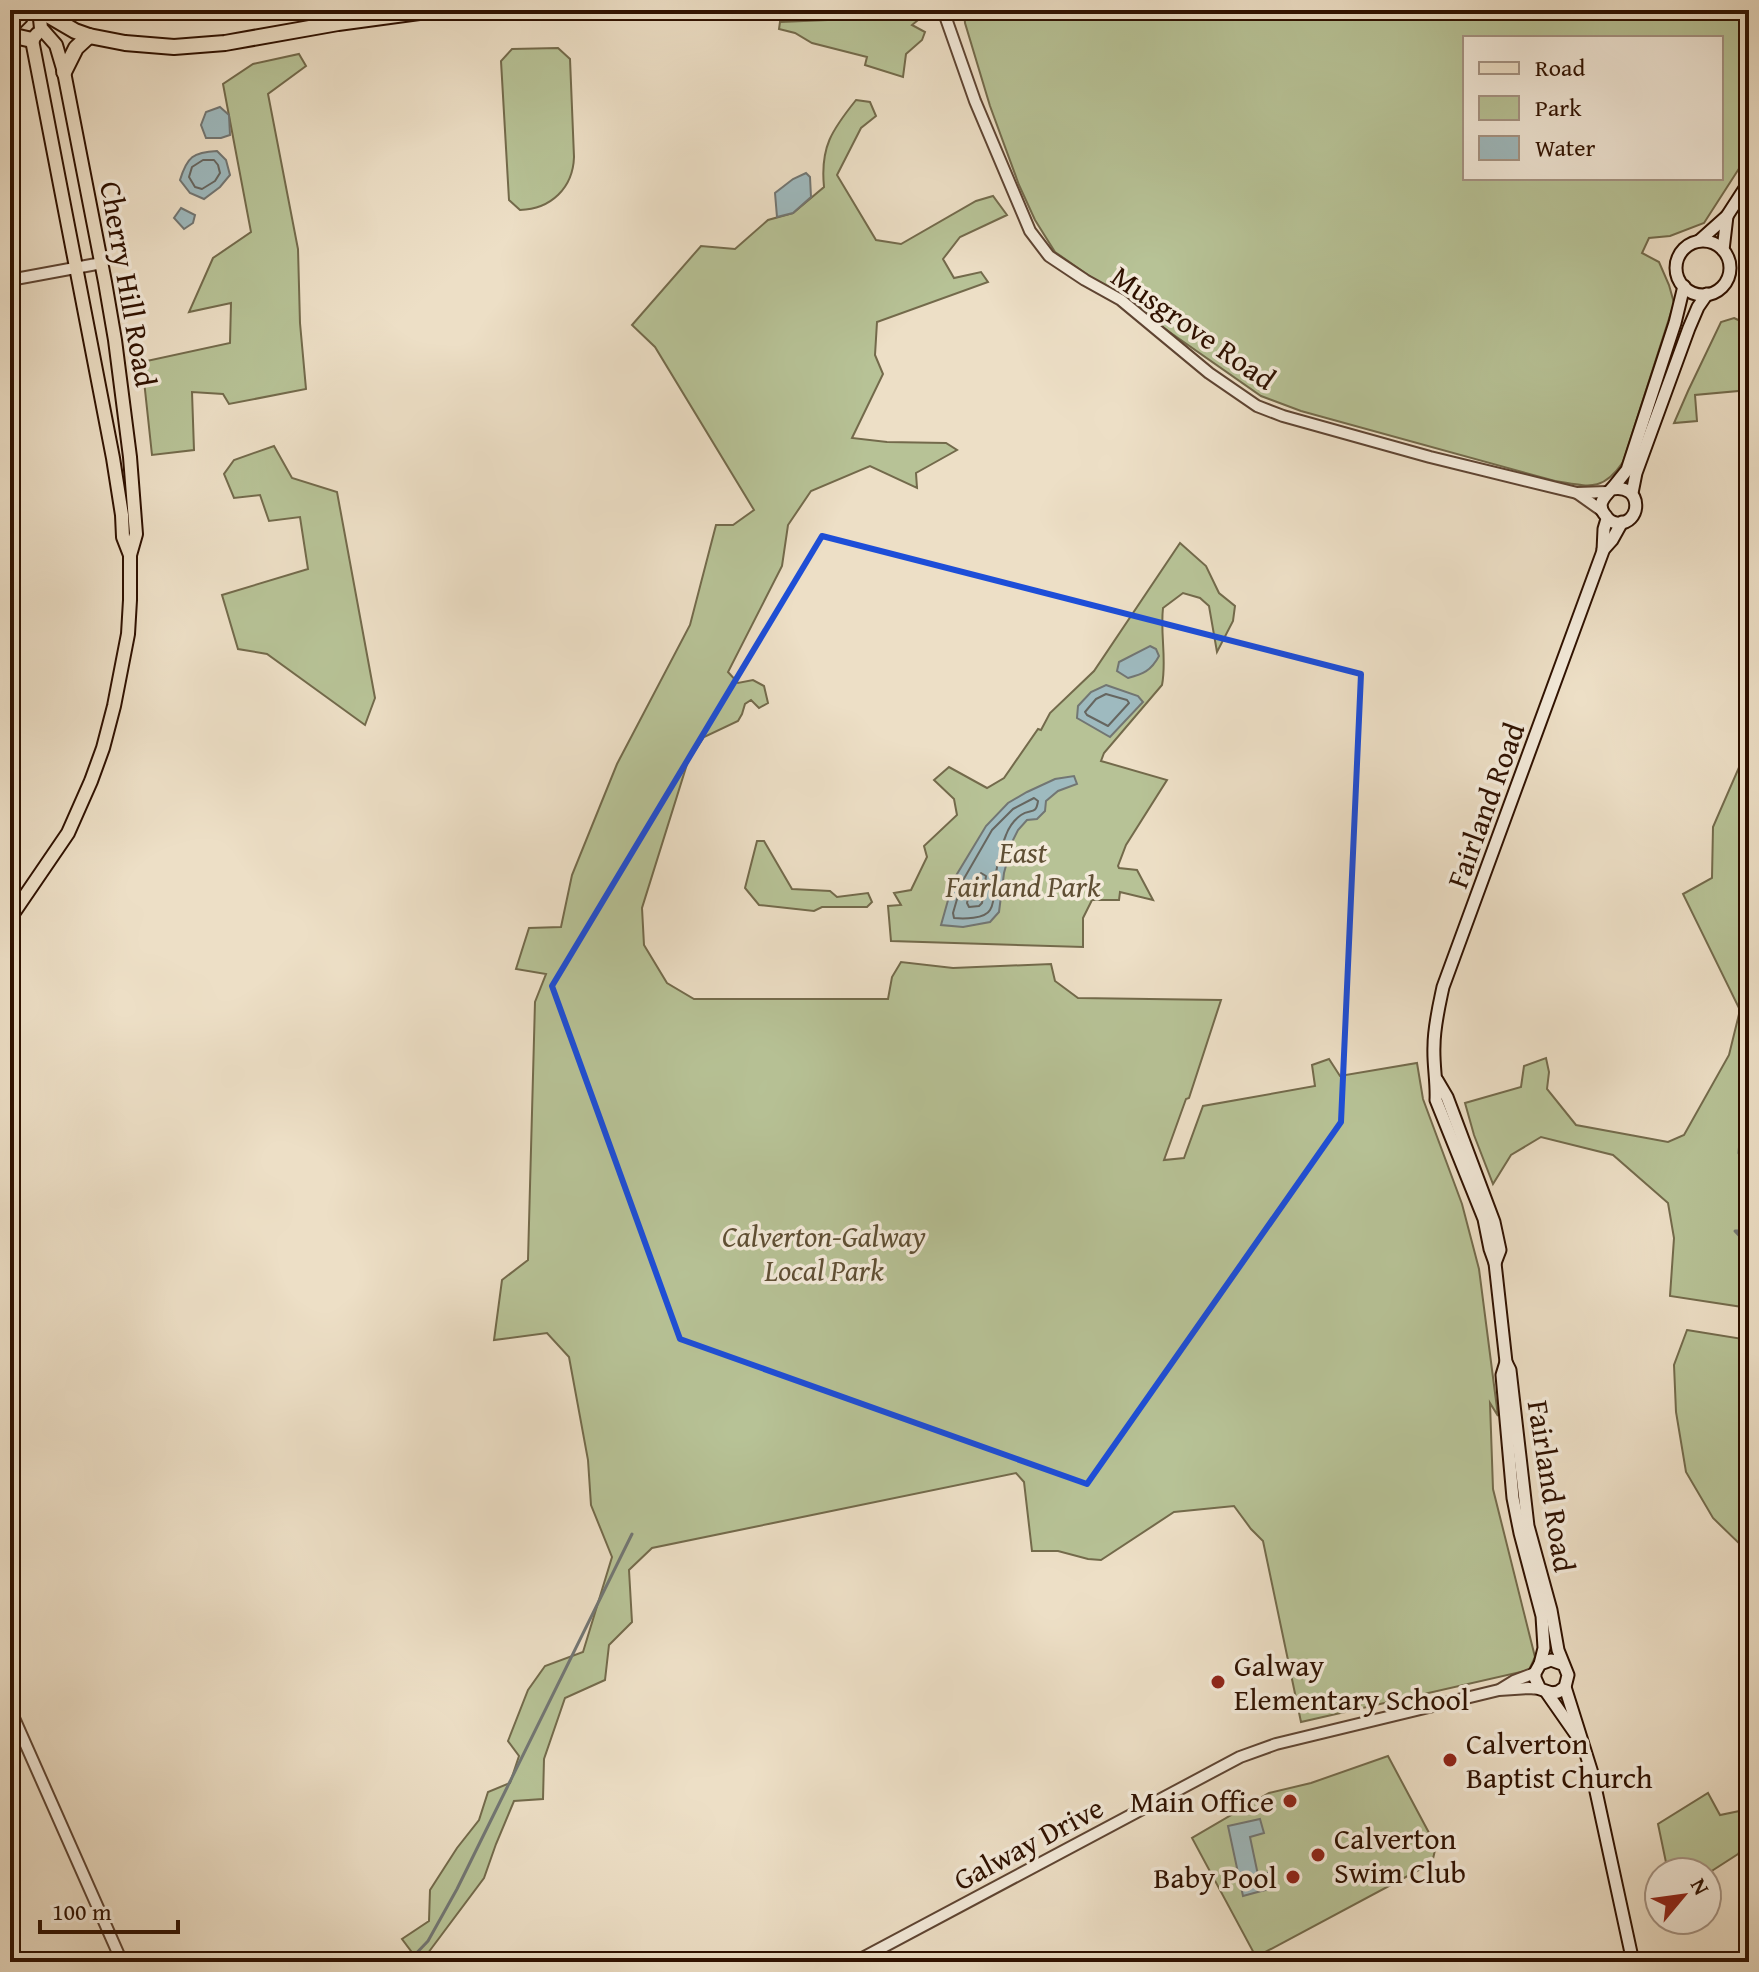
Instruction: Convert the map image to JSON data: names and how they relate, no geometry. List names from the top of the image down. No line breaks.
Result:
{"streets":{"main road":["Cherry Hill Road","Fairland Road"],"street":["Musgrove Road","Galway Drive"]},"crossings":[["Musgrove Road","Fairland Road"],["Fairland Road","Galway Drive"]],"parks":["East Fairland Park","Calverton-Galway Local Park"],"places":["Galway Elementary School","Calverton Baptist Church","Main Office","Calverton Swim Club","Baby Pool"],"legend":["Road","Park","Water"],"scale_bar":"100 m","north":"top right"}
